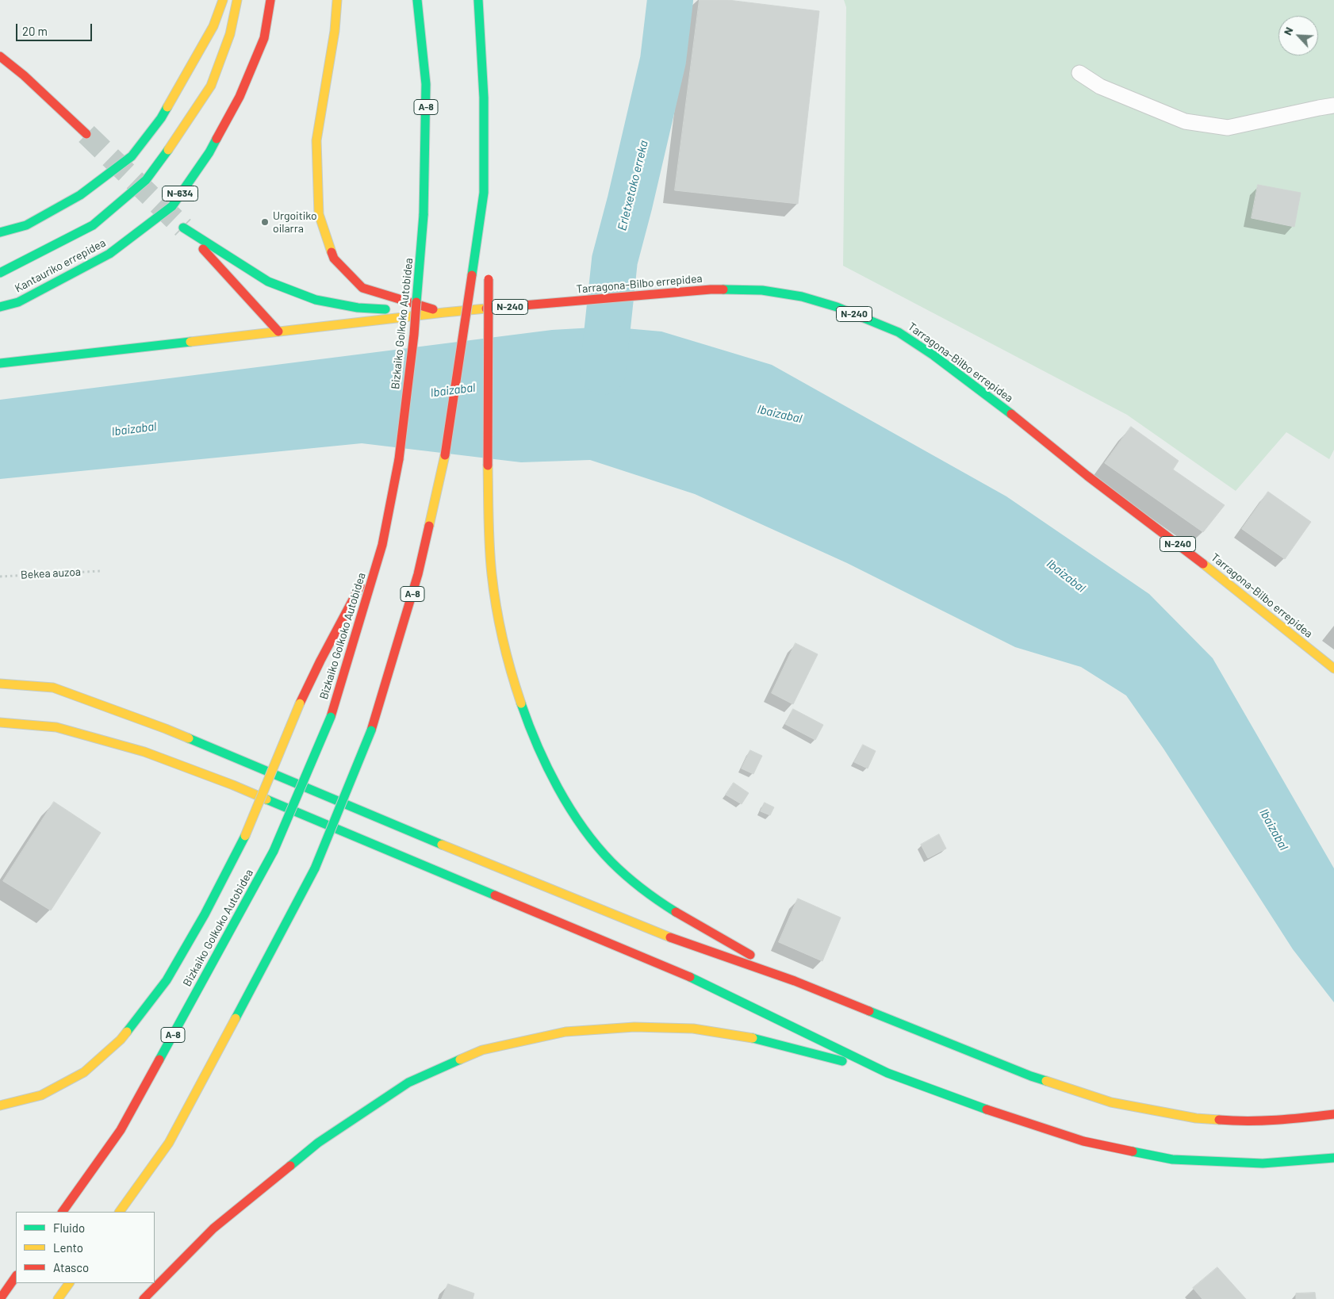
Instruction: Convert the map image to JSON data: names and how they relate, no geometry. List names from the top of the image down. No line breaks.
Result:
{"streets":{"highway":["A-8","N-634","Kantauriko errepidea","Tarragona-Bilbo errepidea","N-240","Bizkaiko Golkoko Autobidea"],"path":["Bekea auzoa"]},"water":["Erletxetako erreka","Ibaizabal"],"places":["Urgoitiko oilarra"],"legend":["Fluido","Lento","Atasco"],"scale_bar":"20 m","north":"top left"}
